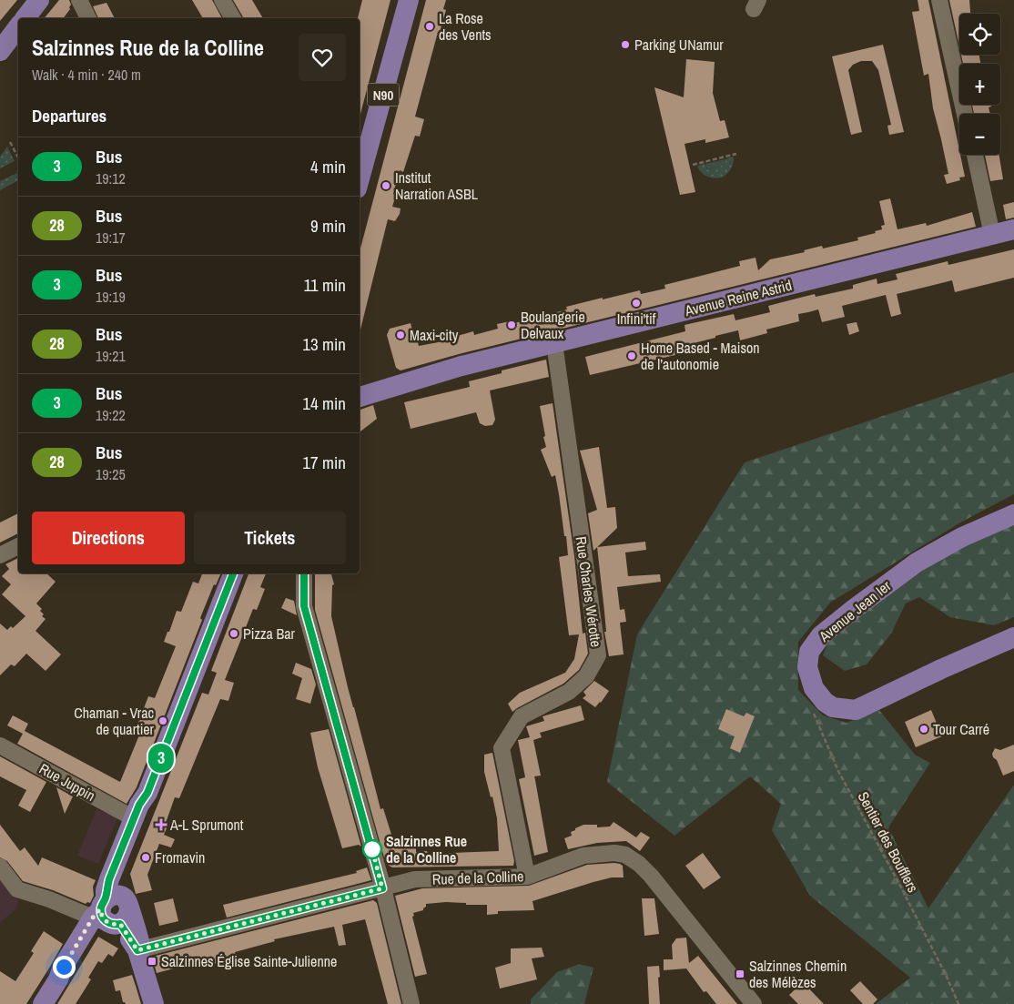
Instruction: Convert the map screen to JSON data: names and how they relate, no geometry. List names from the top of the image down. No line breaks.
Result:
{"streets":{"main road":["N90","Avenue Reine Astrid","Avenue Jean Ier"],"street":["Rue Charles Wérotte","Rue Juppin","Rue de la Colline"],"path":["Sentier des Boufflers"]},"crossings":[["Avenue Reine Astrid","Rue Charles Wérotte"],["Rue Charles Wérotte","Rue de la Colline"],["Avenue Jean Ier","Sentier des Boufflers"]],"places":{"other":["La Rose des Vents","Parking UNamur","Institut Narration ASBL","Infini'tif","Boulangerie Delvaux","Maxi-city","Home Based - Maison de l’autonomie","Pizza Bar","Chaman - Vrac de quartier","Tour Carré","Salzinnes Rue de la Colline","Fromavin"],"health":["A-L Sprumont"],"transit":["Salzinnes Église Sainte-Julienne","Salzinnes Chemin des Mélèzes"]},"lines":["bus line 3"],"page":{"on_map":"3","map_buttons":["+","−"],"heading":[["Salzinnes Rue de la Colline","Walk · 4 min · 240 m"],"Departures"],"list":[{"mark":"3","name":"Bus","note":"19:12","value":"4 min"},{"mark":"28","name":"Bus","note":"19:17","value":"9 min"},{"mark":"3","name":"Bus","note":"19:19","value":"11 min"},{"mark":"28","name":"Bus","note":"19:21","value":"13 min"},{"mark":"3","name":"Bus","note":"19:22","value":"14 min"},{"mark":"28","name":"Bus","note":"19:25","value":"17 min"}],"buttons":["Directions","Tickets"]}}
